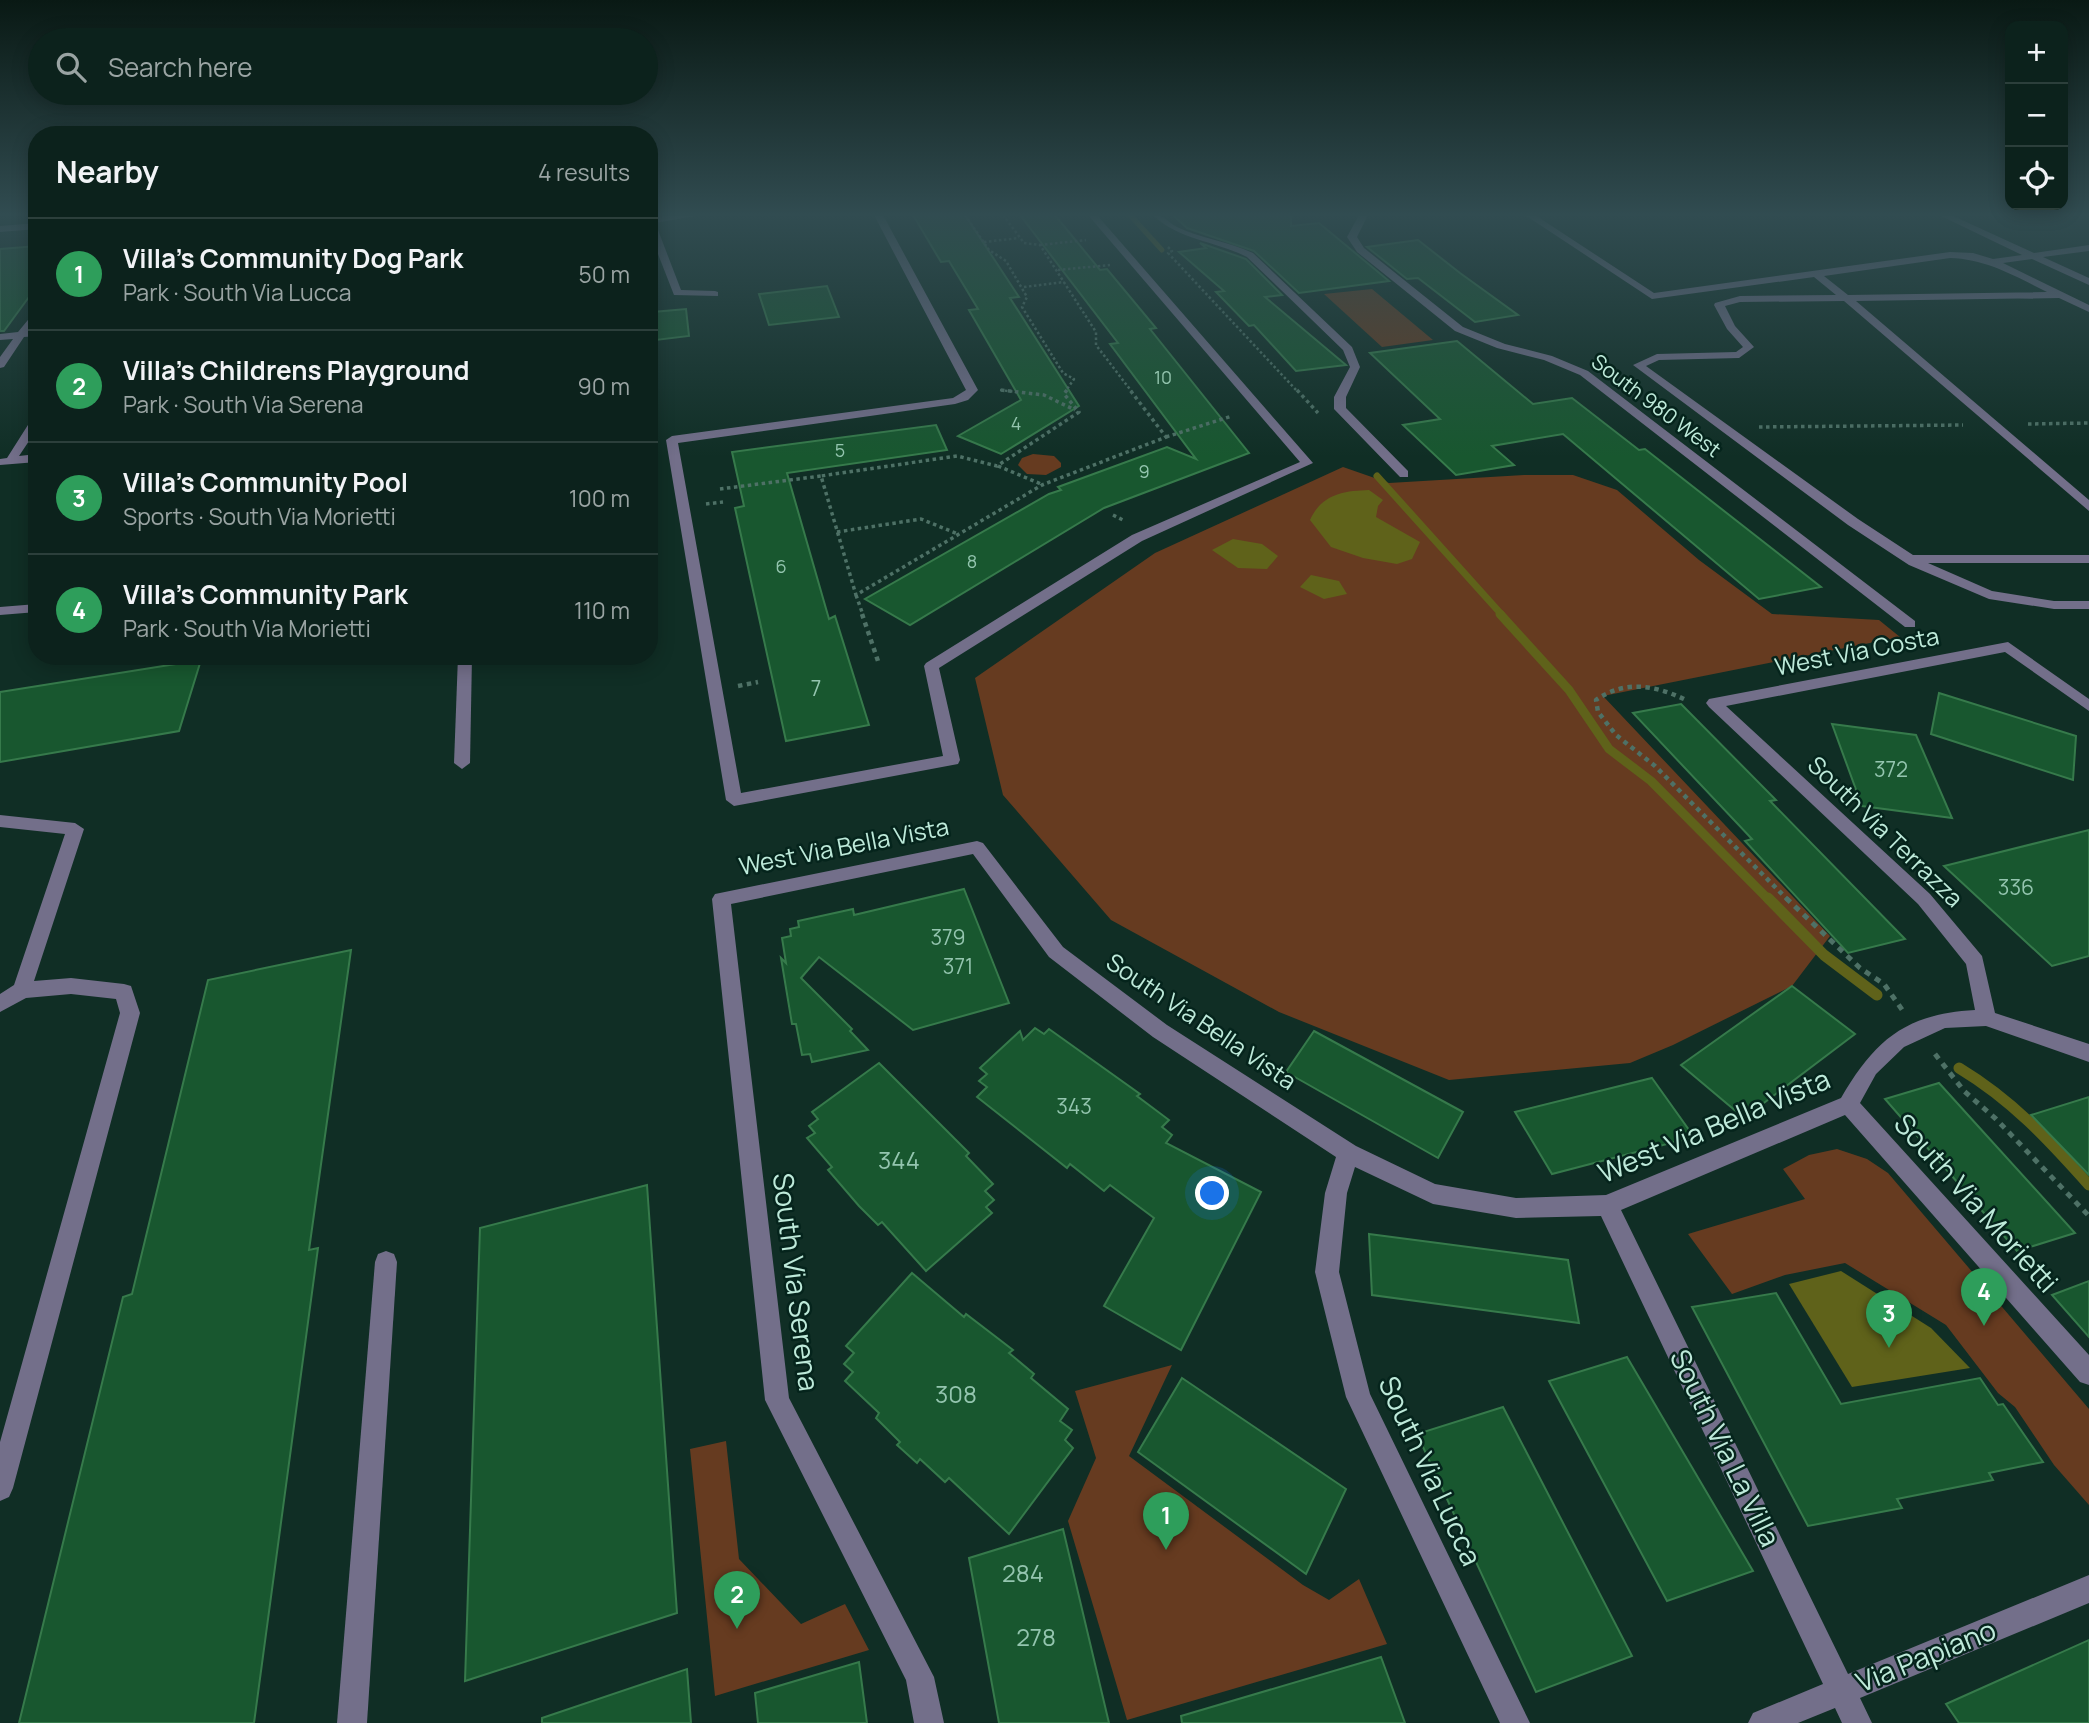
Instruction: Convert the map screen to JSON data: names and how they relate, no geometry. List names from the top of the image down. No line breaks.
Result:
{"streets":{"street":["South 980 West","West Via Costa","South Via Terrazza","West Via Bella Vista","South Via Bella Vista","South Via Morietti","South Via Serena","South Via La Villa","South Via Lucca","Via Papiano"]},"crossings":[["West Via Costa","South Via Terrazza"],["South Via Terrazza","West Via Bella Vista"],["West Via Bella Vista","South Via Bella Vista"],["West Via Bella Vista","South Via Morietti"],["West Via Bella Vista","South Via Serena"],["West Via Bella Vista","South Via La Villa"],["South Via Bella Vista","South Via Lucca"],["South Via La Villa","Via Papiano"]],"house_numbers":["10","4","5","9","8","6","7","372","336","379","371","343","344","308","284","278"],"page":{"map_buttons":["+","−"],"search":"Search here","heading":["Nearby","4 results"],"list":[{"mark":"1","name":"Villa's Community Dog Park","note":"Park · South Via Lucca","value":"50 m"},{"mark":"2","name":"Villa's Childrens Playground","note":"Park · South Via Serena","value":"90 m"},{"mark":"3","name":"Villa's Community Pool","note":"Sports · South Via Morietti","value":"100 m"},{"mark":"4","name":"Villa's Community Park","note":"Park · South Via Morietti","value":"110 m"}],"pins":["4","3","1","2"]}}
